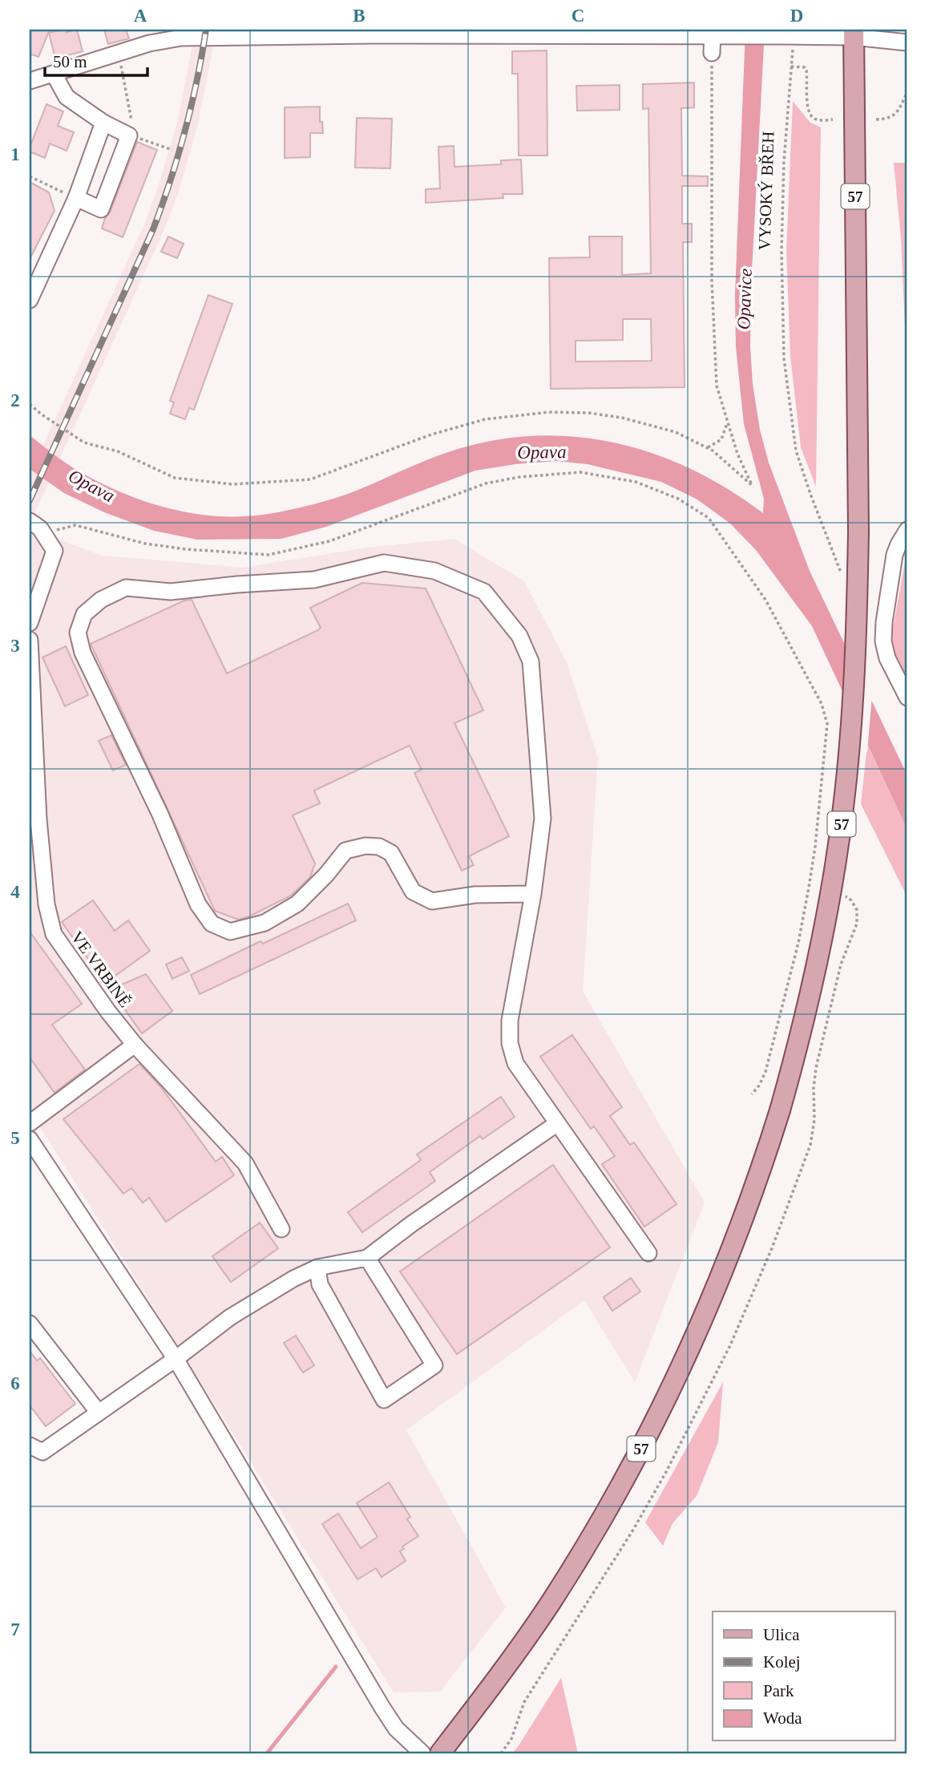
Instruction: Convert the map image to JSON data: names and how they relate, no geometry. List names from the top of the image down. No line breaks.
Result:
{"streets":{"main road":["57"],"street":["VE VRBINĚ"],"path":["VYSOKÝ BŘEH"]},"water":["Opavice","Opava"],"legend":["Ulica","Kolej","Park","Woda"],"scale_bar":"50 m","grid":{"columns":["A","B","C","D"],"rows":["1","2","3","4","5","6","7"]}}
